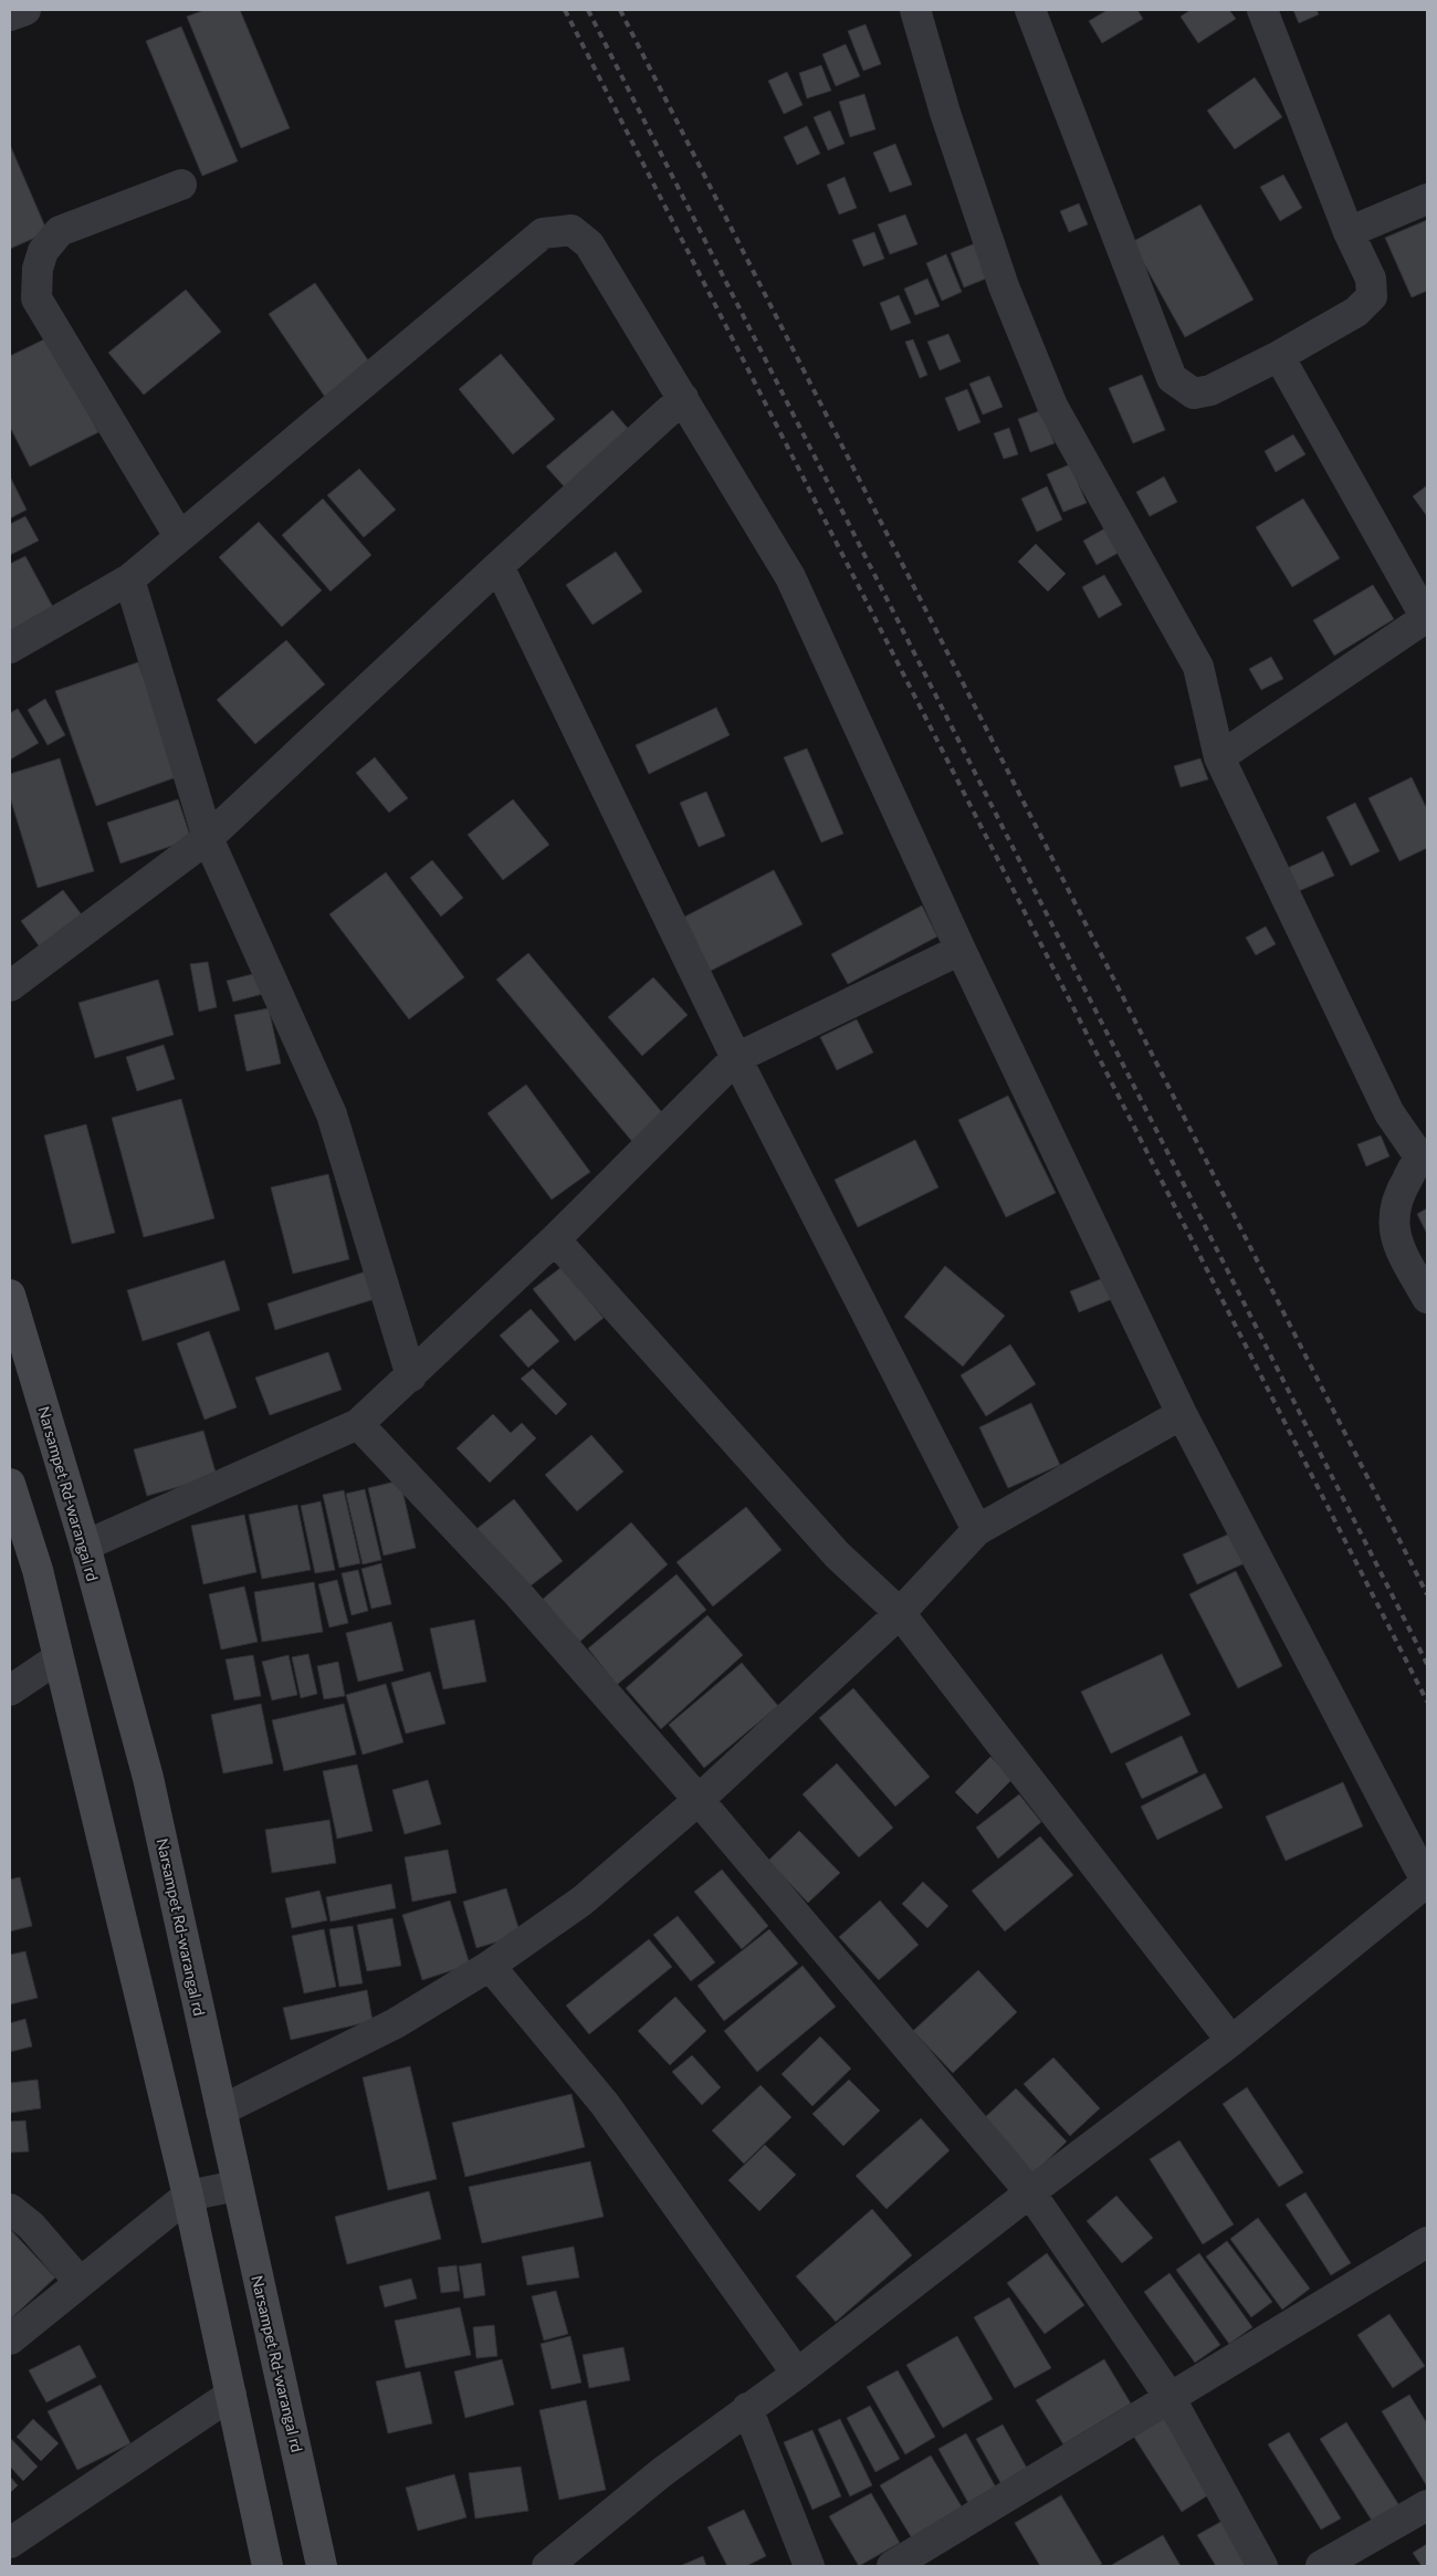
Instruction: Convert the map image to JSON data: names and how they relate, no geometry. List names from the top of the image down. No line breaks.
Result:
{"streets":{"main road":["Narsampet Rd-warangal rd"]}}
